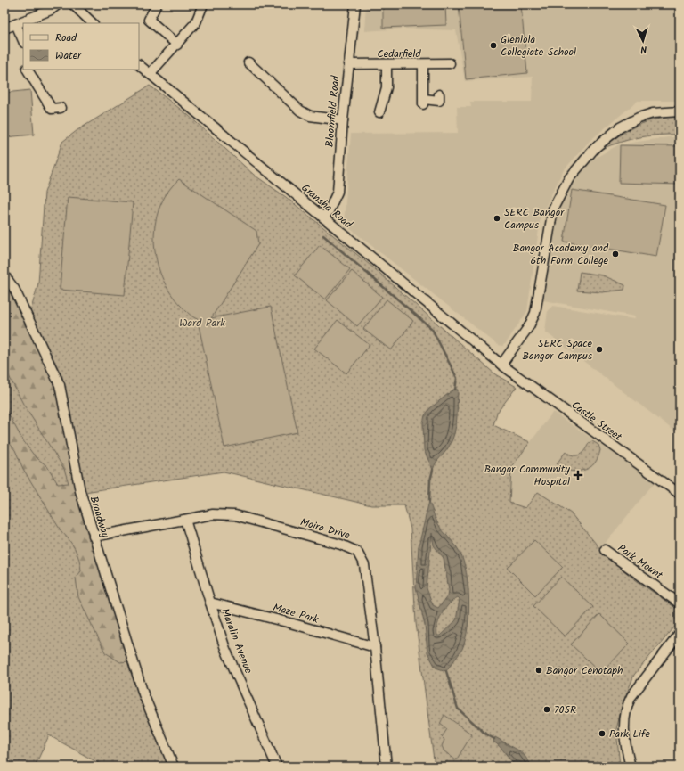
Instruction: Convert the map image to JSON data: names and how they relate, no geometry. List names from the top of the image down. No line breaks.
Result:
{"streets":{"street":["Cedarfield","Bloomfield Road","Gransha Road","Castle Street","Broadway","Moira Drive","Park Mount","Maze Park","Maralin Avenue"]},"crossings":[["Cedarfield","Bloomfield Road"],["Bloomfield Road","Gransha Road"],["Gransha Road","Castle Street"],["Broadway","Moira Drive"],["Moira Drive","Maze Park"],["Moira Drive","Maralin Avenue"],["Maze Park","Maralin Avenue"]],"parks":["Ward Park"],"places":{"other":["Glenlola Collegiate School","SERC Bangor Campus","Bangor Academy and 6th Form College","SERC Space Bangor Campus","Bangor Cenotaph","705R","Park Life"],"health":["Bangor Community Hospital"]},"legend":["Road","Water"],"north":"bottom"}
